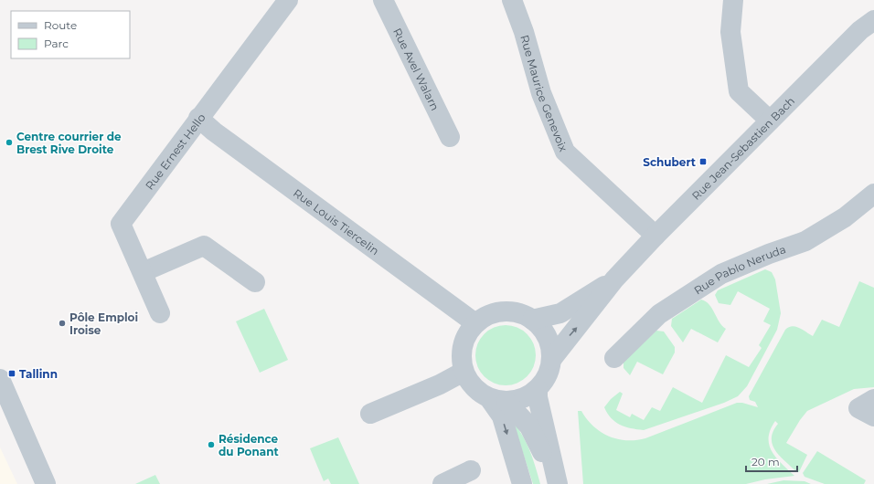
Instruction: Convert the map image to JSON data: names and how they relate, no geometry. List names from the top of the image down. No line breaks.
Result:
{"streets":{"street":["Rue Avel Walarn","Rue Maurice Genevoix","Rue Jean-Sebastien Bach","Rue Ernest Hello","Rue Louis Tiercelin","Rue Pablo Neruda"]},"crossings":[["Rue Maurice Genevoix","Rue Jean-Sebastien Bach"],["Rue Jean-Sebastien Bach","Rue Louis Tiercelin"],["Rue Ernest Hello","Rue Louis Tiercelin"]],"places":{"other":["Centre courrier de Brest Rive Droite","Pôle Emploi Iroise","Résidence du Ponant"],"transit":["Schubert","Tallinn"]},"legend":["Route","Parc"],"scale_bar":"20 m"}
